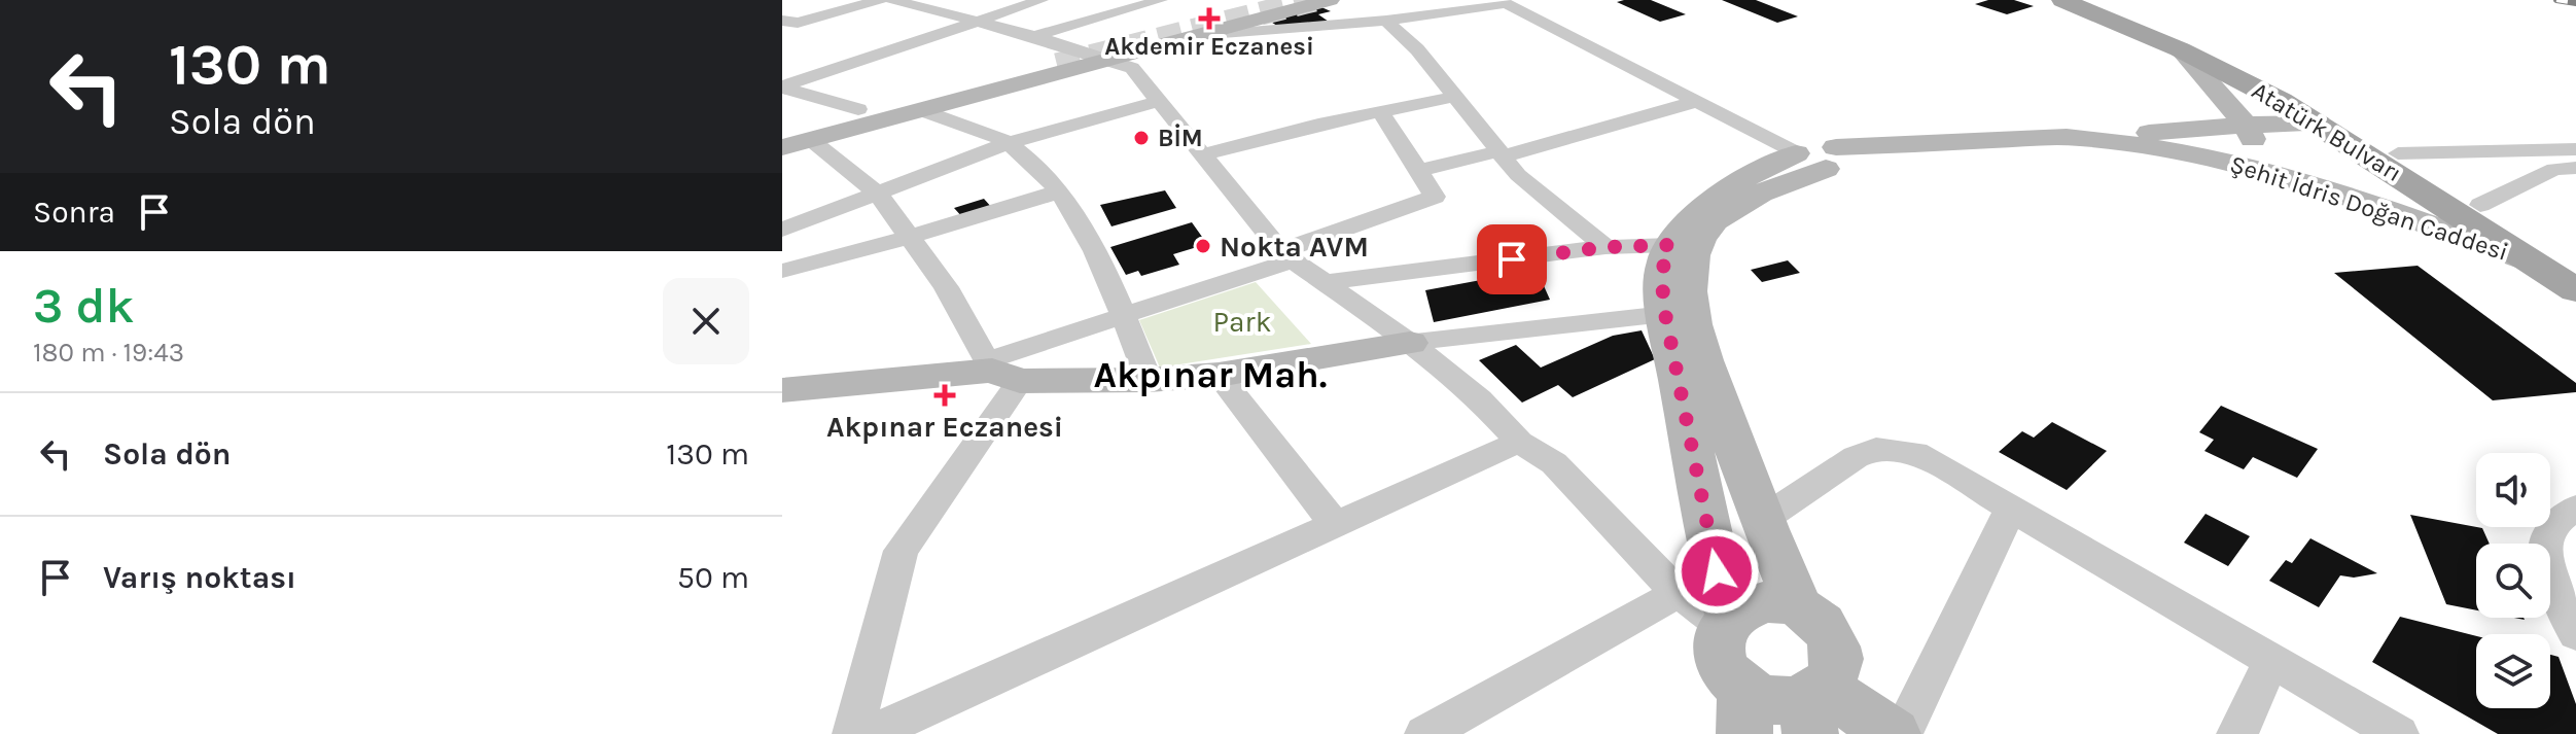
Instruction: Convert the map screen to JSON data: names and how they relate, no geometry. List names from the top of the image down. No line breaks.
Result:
{"streets":{"main road":["Atatürk Bulvarı","Şehit İdris Doğan Caddesi"]},"crossings":[["Atatürk Bulvarı","Şehit İdris Doğan Caddesi"]],"districts":["Akpınar Mah."],"parks":["Park"],"places":{"health":["Akdemir Eczanesi","Akpınar Eczanesi"],"other":["BİM","Nokta AVM"]},"page":{"turn":["130 m","Sola dön"],"then":"Sonra","heading":["3 dk","180 m · 19:43"],"list":[{"name":"Sola dön","value":"130 m"},{"name":"Varış noktası","value":"50 m"}]}}
